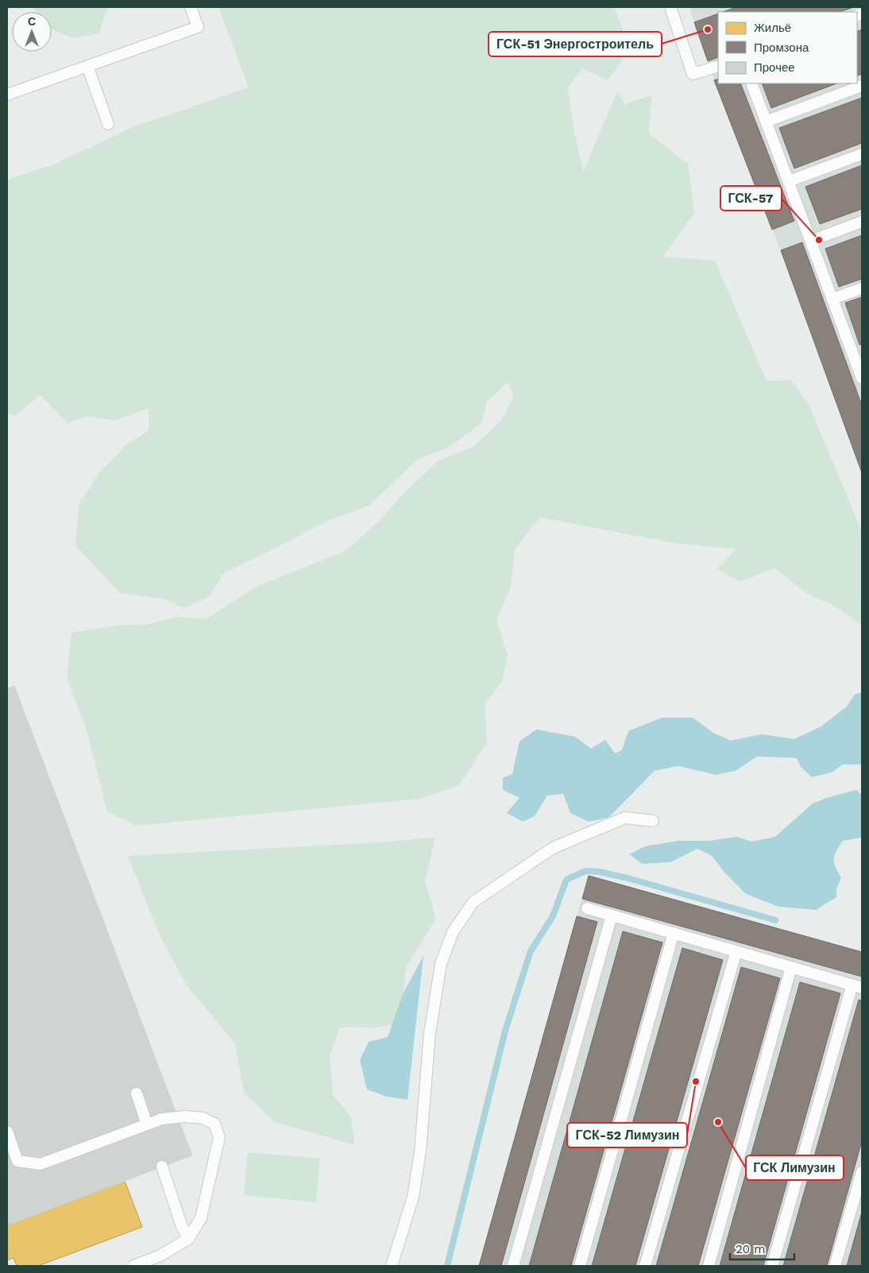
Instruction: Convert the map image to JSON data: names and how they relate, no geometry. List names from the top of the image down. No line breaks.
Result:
{"places":["ГСК-51 Энергостроитель","ГСК-57","ГСК-52 Лимузин","ГСК Лимузин"],"legend":["Жильё","Промзона","Прочее"],"scale_bar":"20 m","north":"top"}
